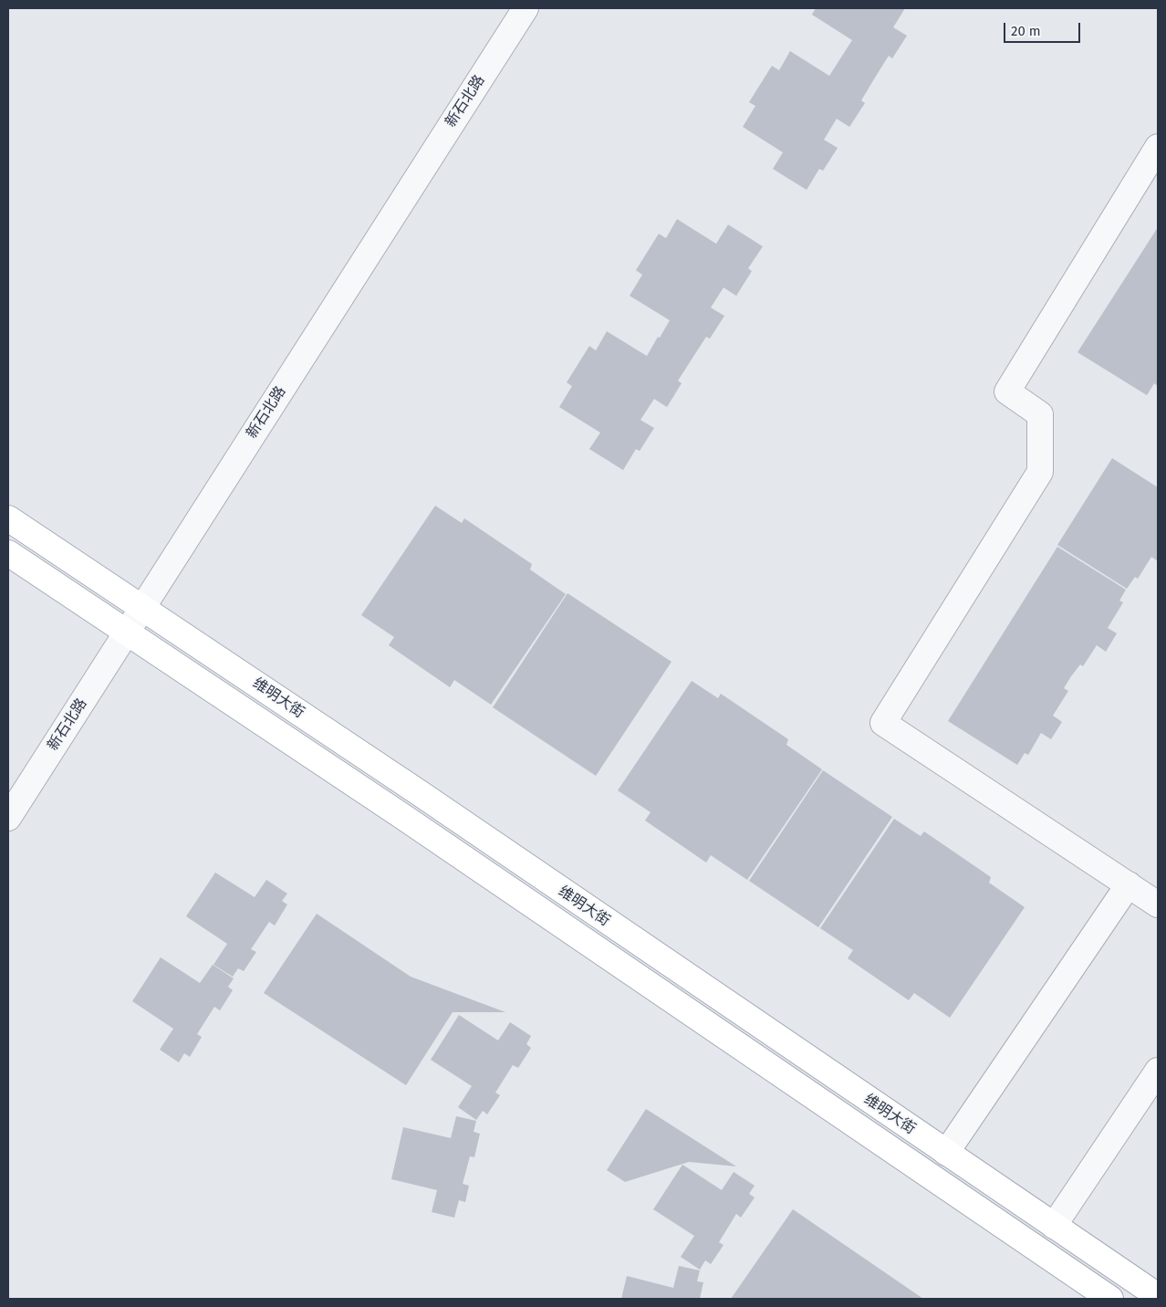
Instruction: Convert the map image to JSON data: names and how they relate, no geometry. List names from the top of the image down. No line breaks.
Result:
{"streets":{"main road":["维明大街"],"street":["新石北路"]},"crossings":[["新石北路","维明大街"]],"scale_bar":"20 m"}
